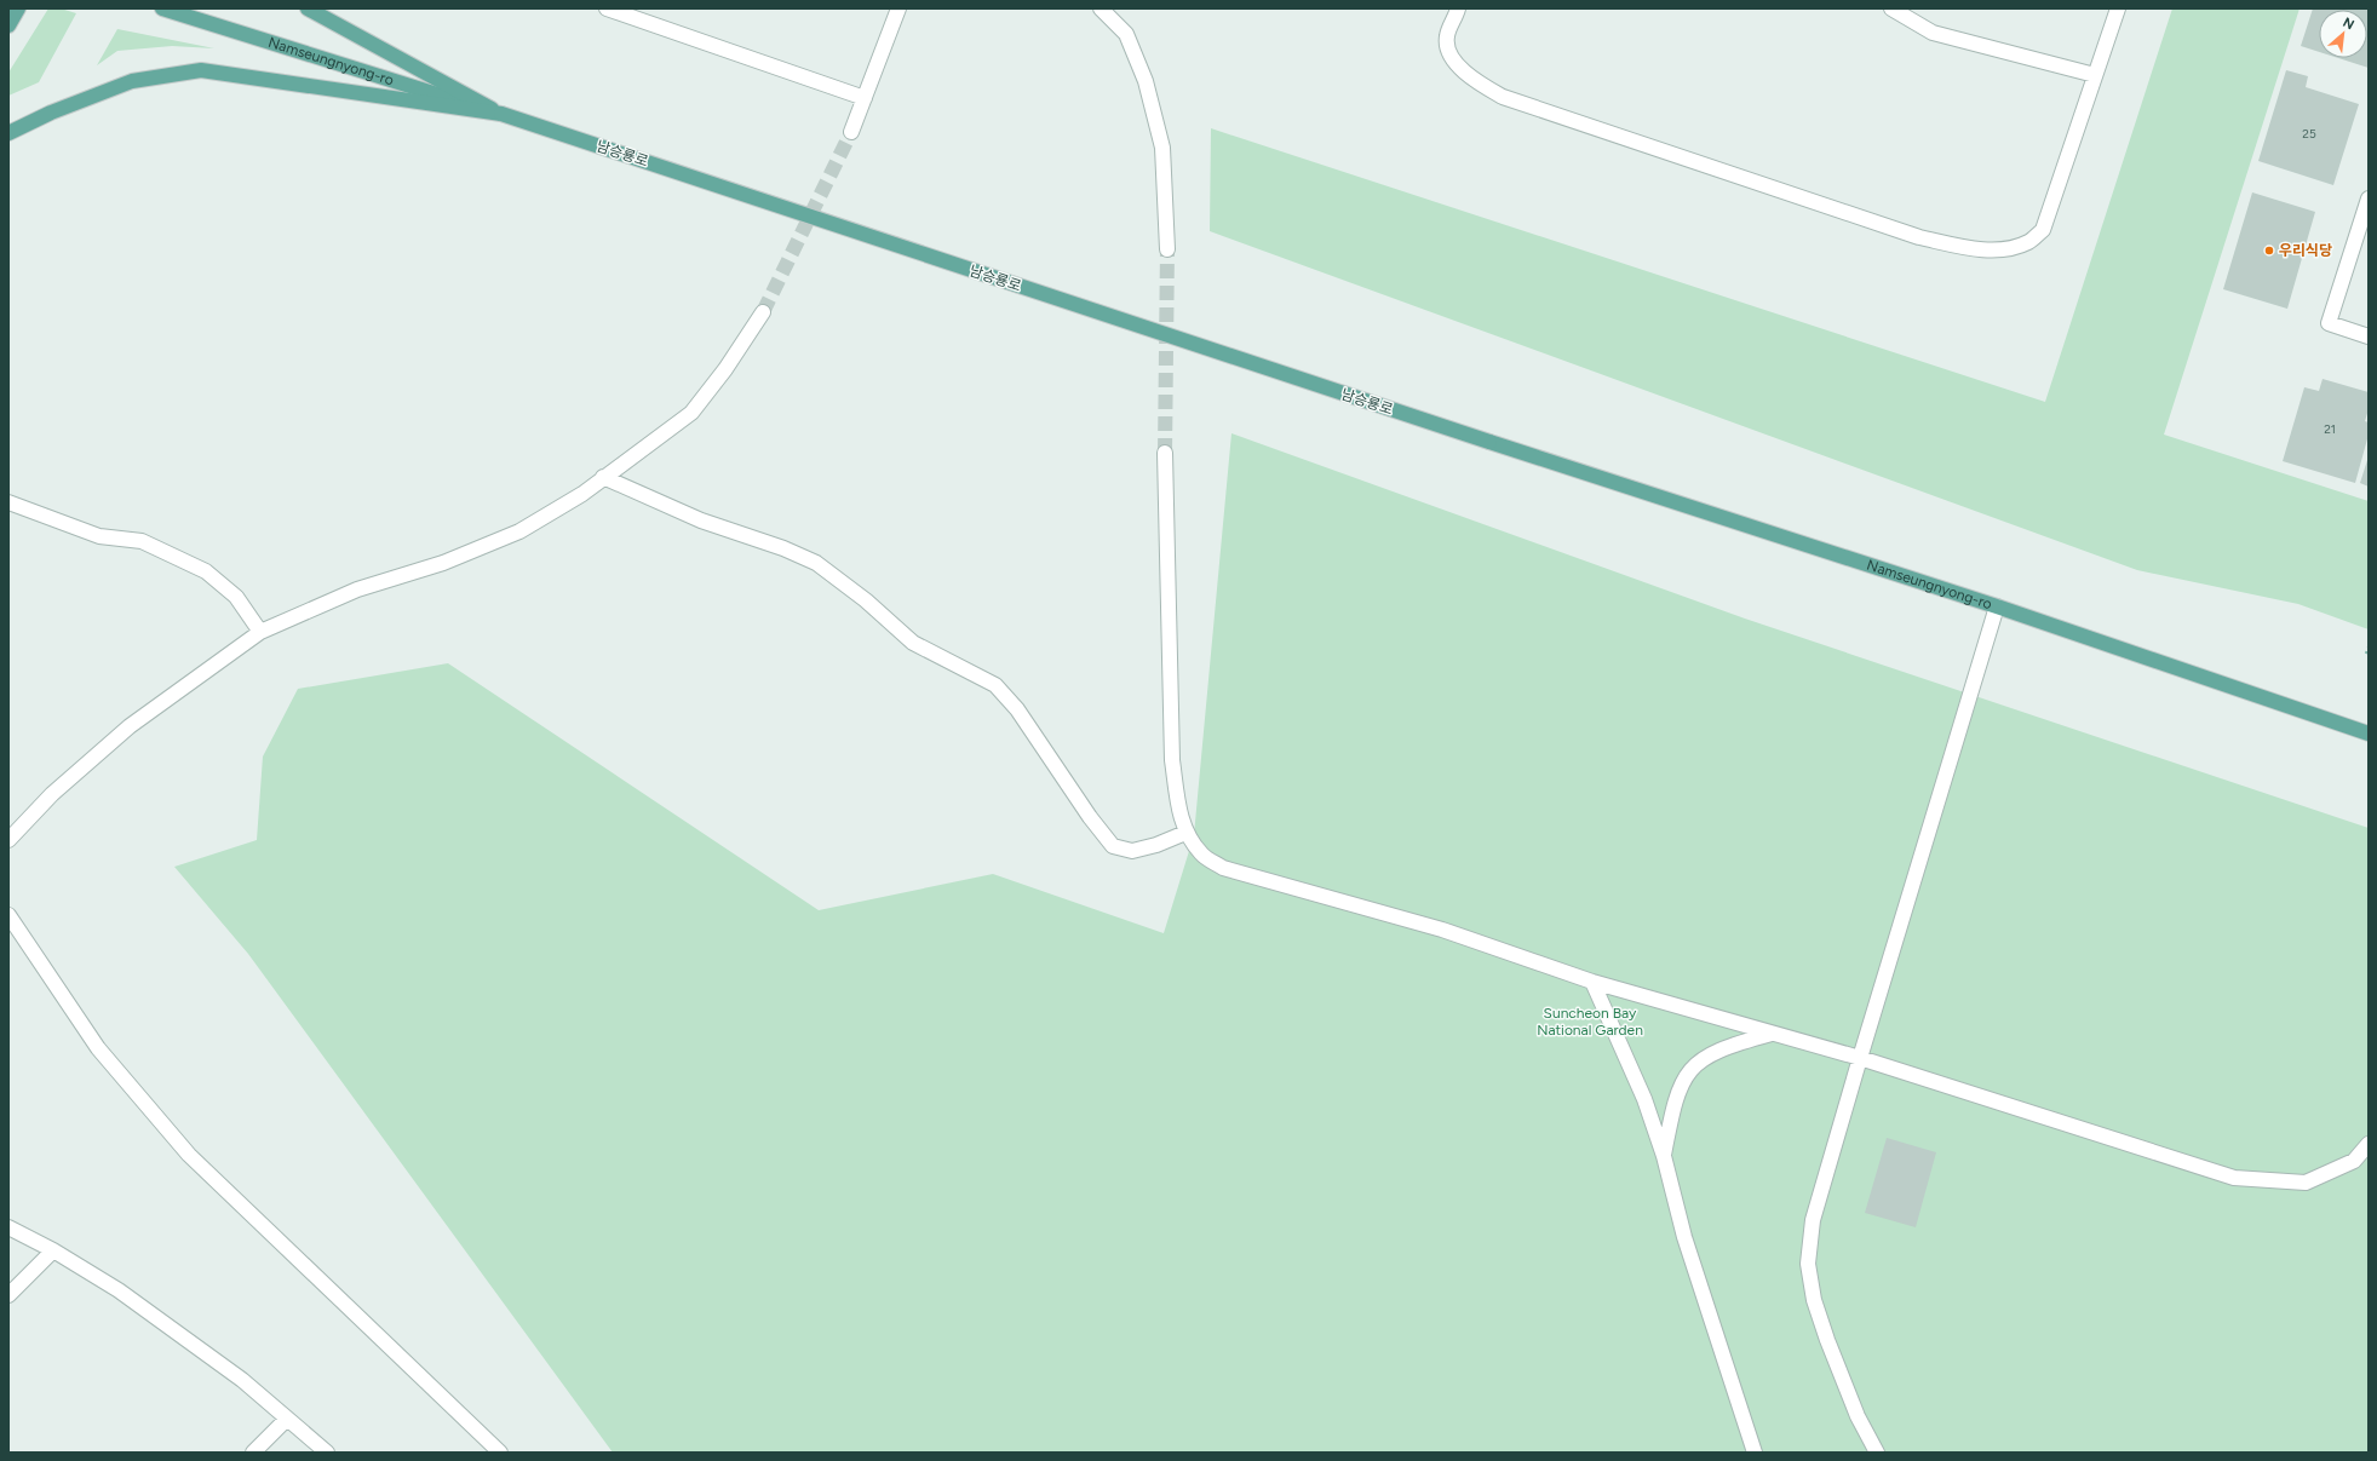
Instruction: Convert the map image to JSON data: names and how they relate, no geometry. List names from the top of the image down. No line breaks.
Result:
{"streets":{"main road":["Namseungnyong-ro","남승룡로"]},"crossings":[["Namseungnyong-ro","남승룡로"]],"parks":["Suncheon Bay National Garden"],"places":["우리식당"],"house_numbers":["25","21"],"north":"top right"}
